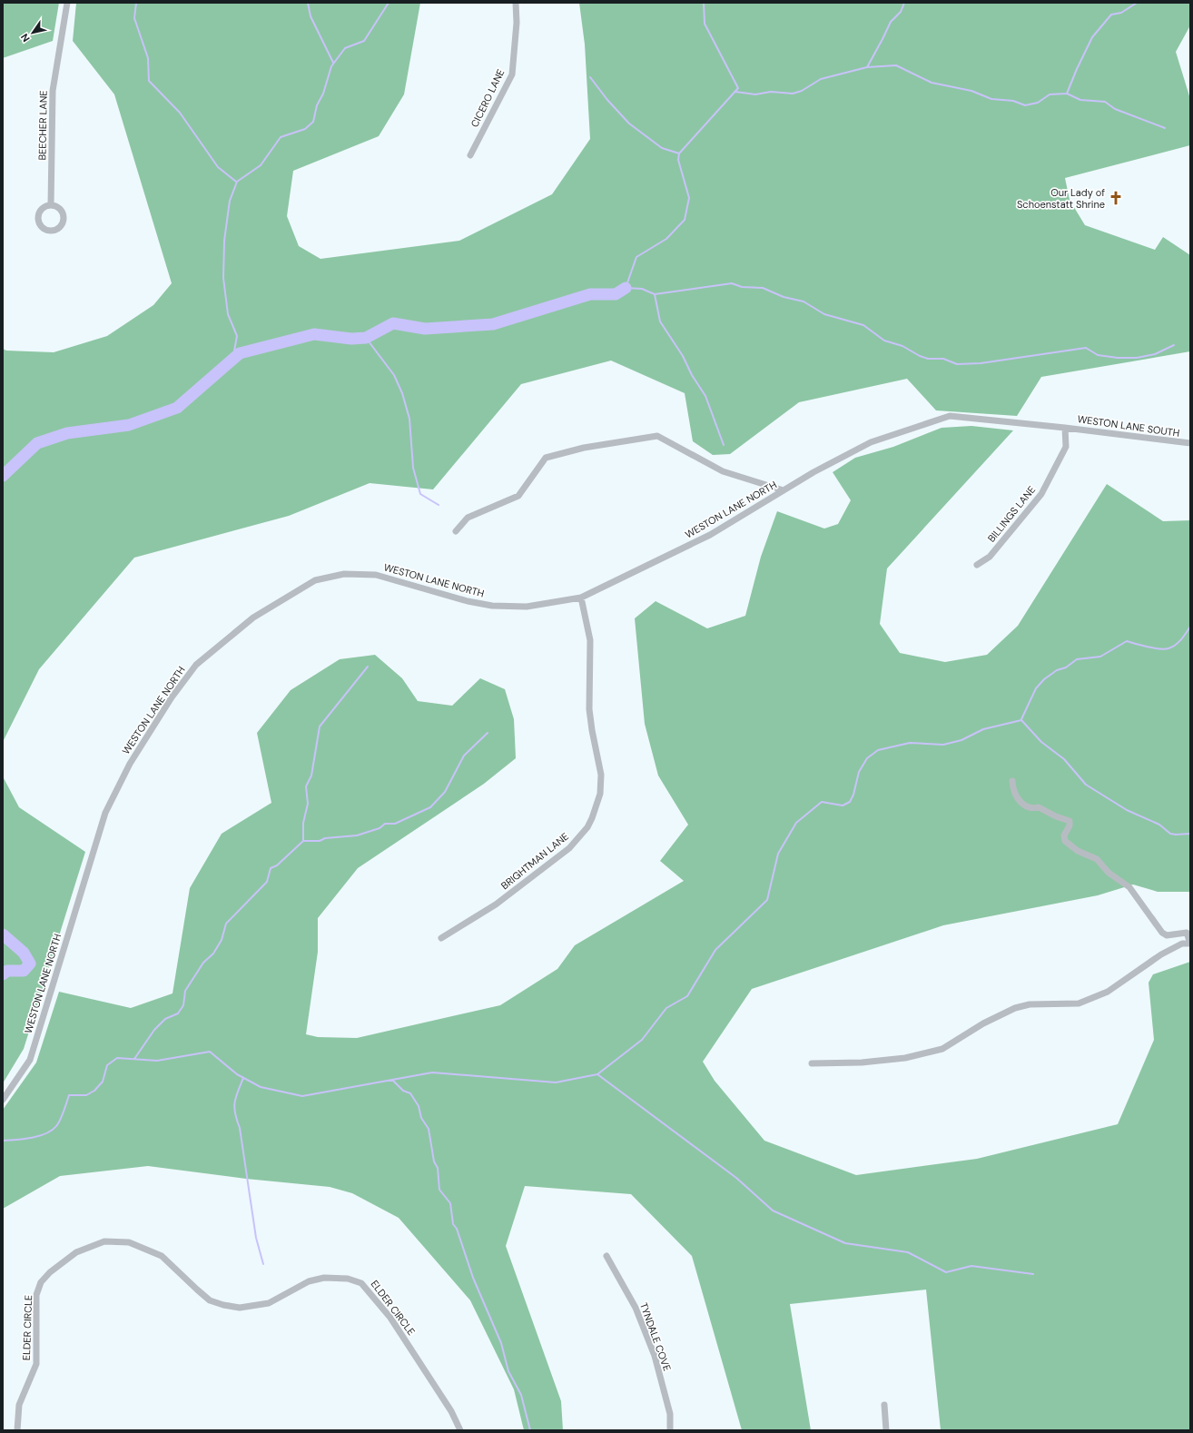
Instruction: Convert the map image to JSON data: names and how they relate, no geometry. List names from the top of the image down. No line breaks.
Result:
{"streets":{"street":["CICERO LANE","BEECHER LANE","WESTON LANE SOUTH","WESTON LANE NORTH","BILLINGS LANE","BRIGHTMAN LANE","ELDER CIRCLE","TYNDALE COVE"]},"crossings":[["WESTON LANE SOUTH","WESTON LANE NORTH"],["WESTON LANE SOUTH","BILLINGS LANE"],["WESTON LANE NORTH","BILLINGS LANE"],["WESTON LANE NORTH","BRIGHTMAN LANE"]],"places":{"church":["Our Lady of Schoenstatt Shrine"]},"north":"bottom left"}
